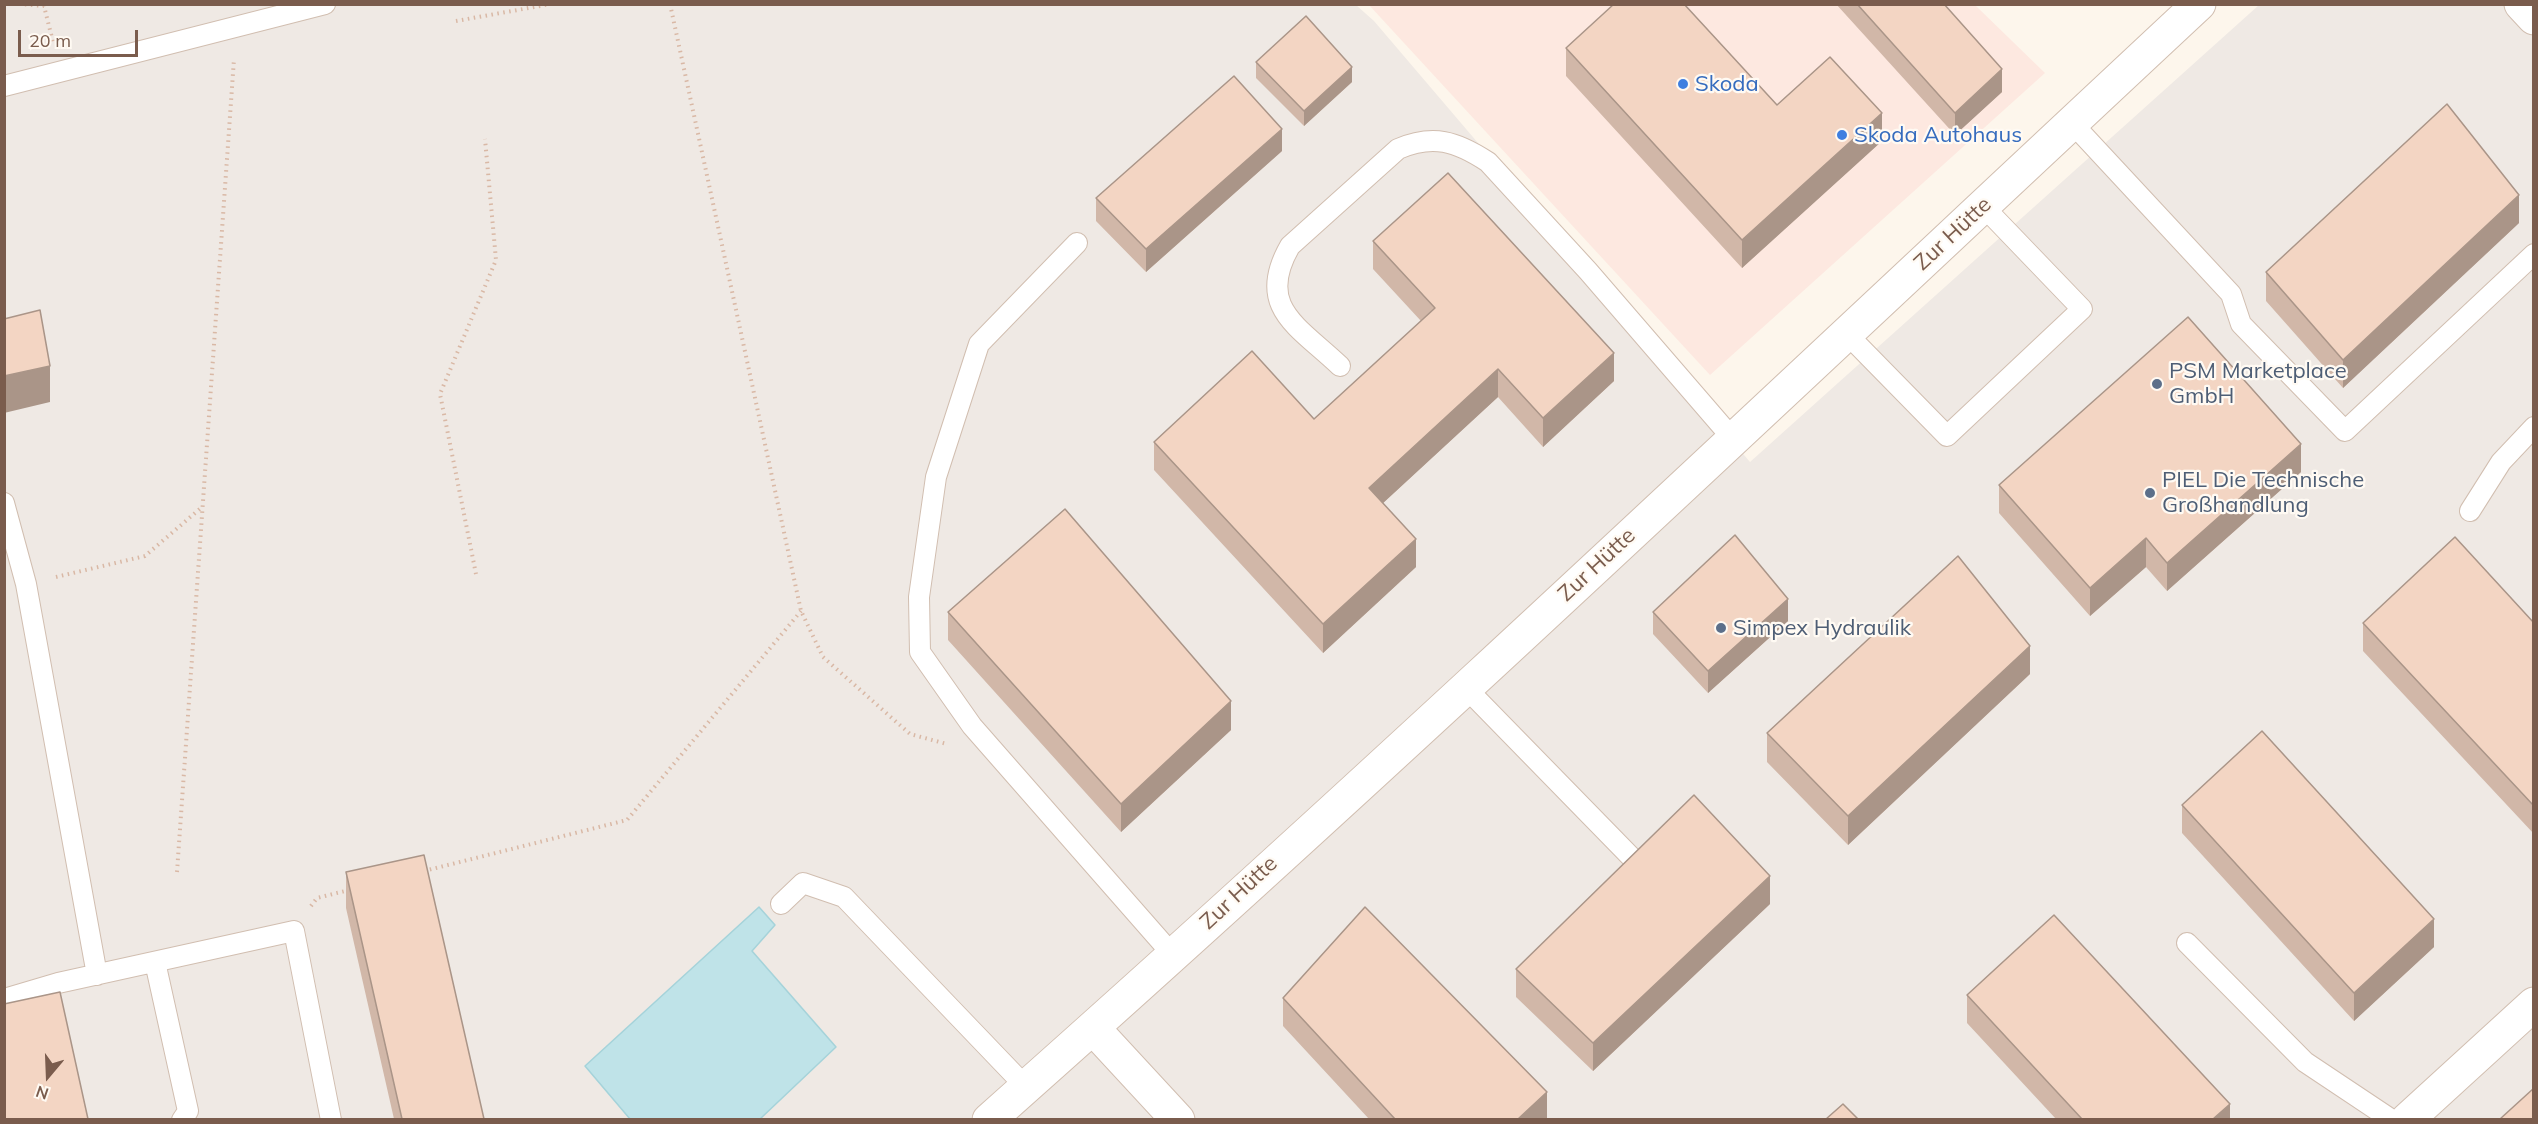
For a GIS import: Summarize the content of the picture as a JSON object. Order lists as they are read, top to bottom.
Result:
{
  "streets": {
    "street": ["Zur Hütte"]
  },
  "places": [
    "Skoda",
    "Skoda Autohaus",
    "PSM Marketplace GmbH",
    "PIEL Die Technische Großhandlung",
    "Simpex Hydraulik"
  ],
  "scale_bar": "20 m",
  "north": "bottom"
}
